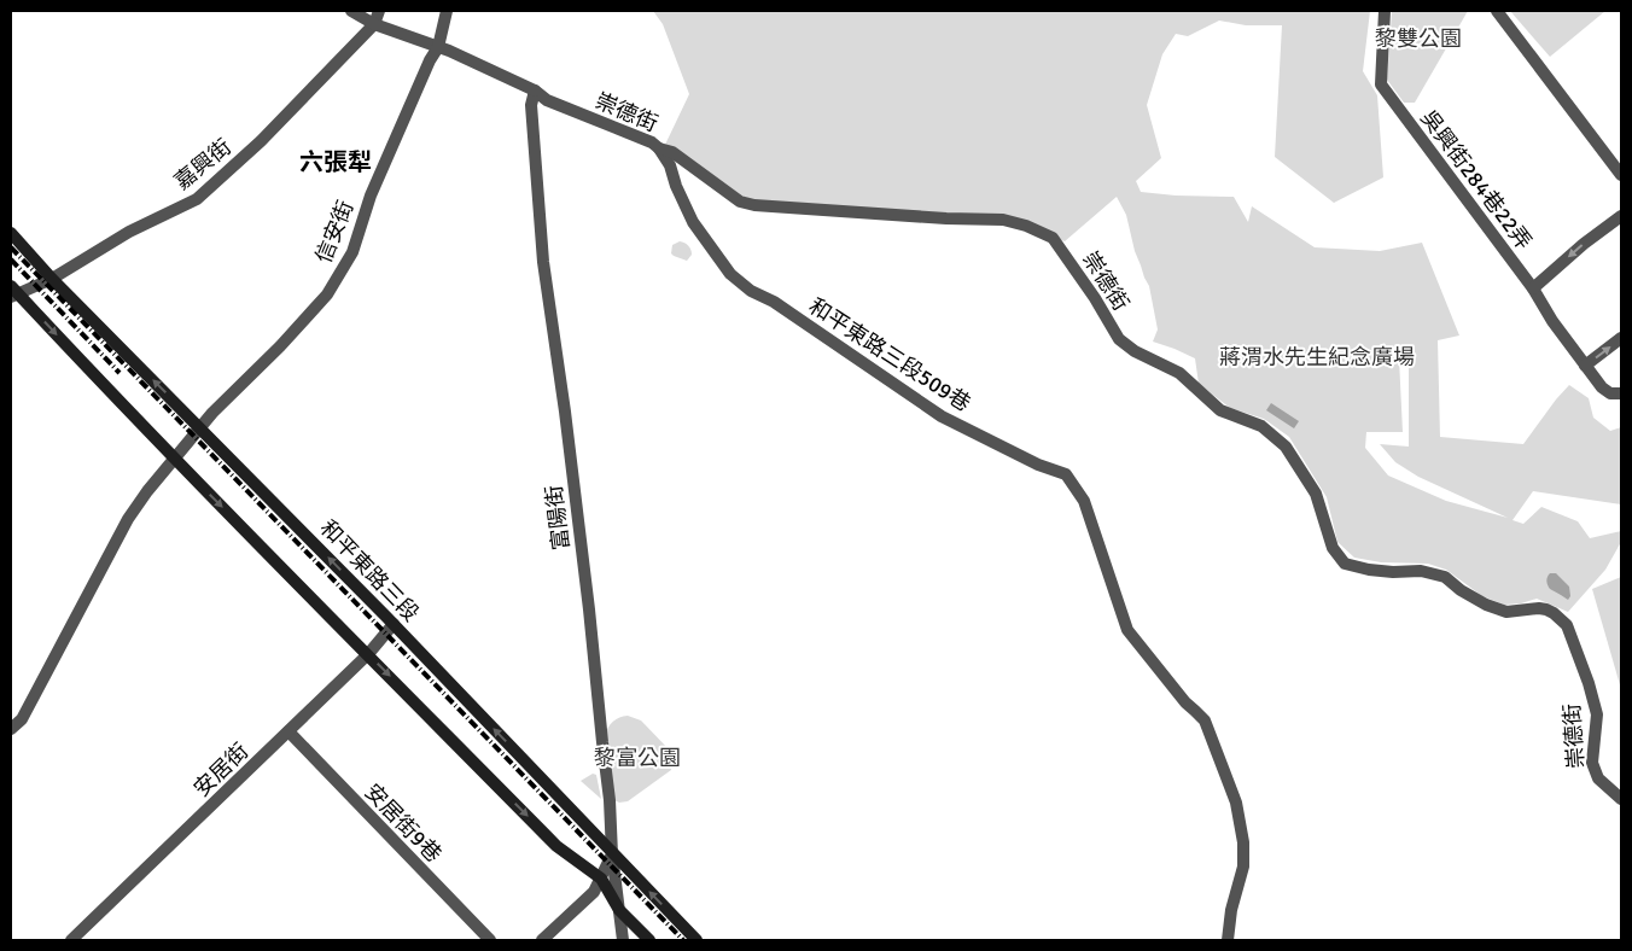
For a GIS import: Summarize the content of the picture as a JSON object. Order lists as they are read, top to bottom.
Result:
{
  "streets": {
    "main road": ["和平東路三段"],
    "street": [
      "崇德街",
      "嘉興街",
      "吳興街284巷22弄",
      "信安街",
      "和平東路三段509巷",
      "富陽街",
      "安居街",
      "安居街9巷"
    ]
  },
  "crossings": [
    ["崇德街", "嘉興街"],
    ["崇德街", "信安街"],
    ["崇德街", "和平東路三段509巷"],
    ["崇德街", "富陽街"],
    ["嘉興街", "和平東路三段"],
    ["信安街", "和平東路三段"],
    ["富陽街", "和平東路三段"],
    ["和平東路三段", "安居街"],
    ["安居街", "安居街9巷"]
  ],
  "districts": ["六張犁"],
  "parks": ["黎雙公園", "蔣渭水先生紀念廣場", "黎富公園"]
}
